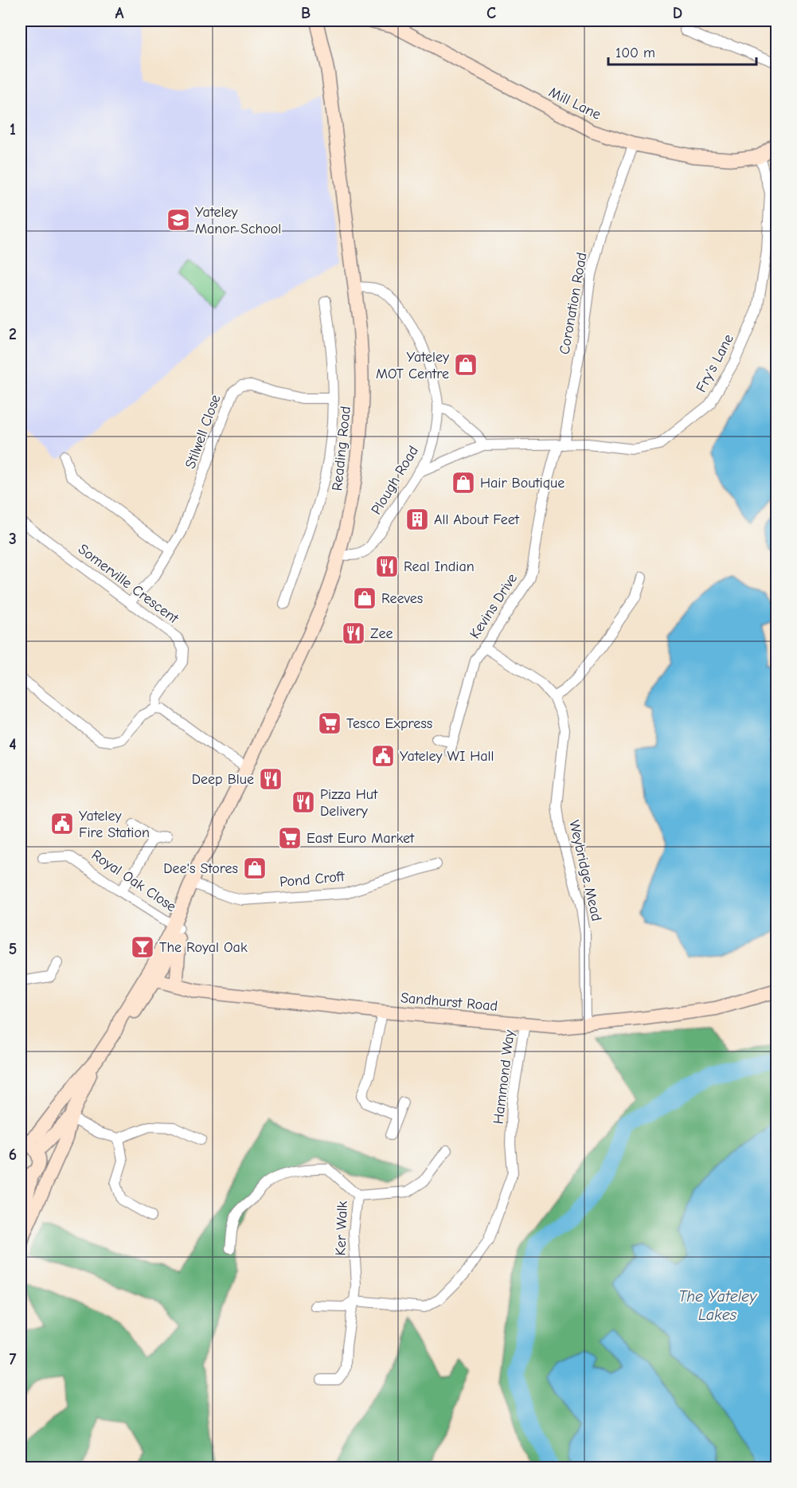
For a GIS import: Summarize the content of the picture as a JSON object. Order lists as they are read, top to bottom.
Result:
{
  "streets": {
    "main road": ["Mill Lane", "Reading Road", "Sandhurst Road"],
    "street": [
      "Coronation Road",
      "Fry's Lane",
      "Stilwell Close",
      "Plough Road",
      "Somerville Crescent",
      "Kevins Drive",
      "Weybridge Mead",
      "Pond Croft",
      "Royal Oak Close",
      "Hammond Way",
      "Ker Walk"
    ]
  },
  "crossings": [
    ["Mill Lane", "Coronation Road"],
    ["Mill Lane", "Fry's Lane"],
    ["Coronation Road", "Fry's Lane"],
    ["Coronation Road", "Kevins Drive"],
    ["Fry's Lane", "Plough Road"],
    ["Fry's Lane", "Kevins Drive"],
    ["Stilwell Close", "Somerville Crescent"],
    ["Reading Road", "Plough Road"],
    ["Reading Road", "Pond Croft"],
    ["Reading Road", "Royal Oak Close"],
    ["Reading Road", "Sandhurst Road"],
    ["Kevins Drive", "Weybridge Mead"],
    ["Weybridge Mead", "Sandhurst Road"],
    ["Sandhurst Road", "Hammond Way"],
    ["Hammond Way", "Ker Walk"]
  ],
  "water": ["The Yateley Lakes"],
  "places": {
    "school or university": ["Yateley Manor School"],
    "shop": [
      "Yateley MOT Centre",
      "Hair Boutique",
      "Reeves",
      "Dee's Stores"
    ],
    "building": ["All About Feet"],
    "restaurant": [
      "Real Indian",
      "Zee",
      "Deep Blue",
      "Pizza Hut Delivery"
    ],
    "supermarket": ["Tesco Express", "East Euro Market"],
    "public building": ["Yateley WI Hall", "Yateley Fire Station"],
    "bar": ["The Royal Oak"]
  },
  "scale_bar": "100 m",
  "grid": {
    "columns": [
      "A",
      "B",
      "C",
      "D"
    ],
    "rows": [
      "1",
      "2",
      "3",
      "4",
      "5",
      "6",
      "7"
    ]
  }
}
